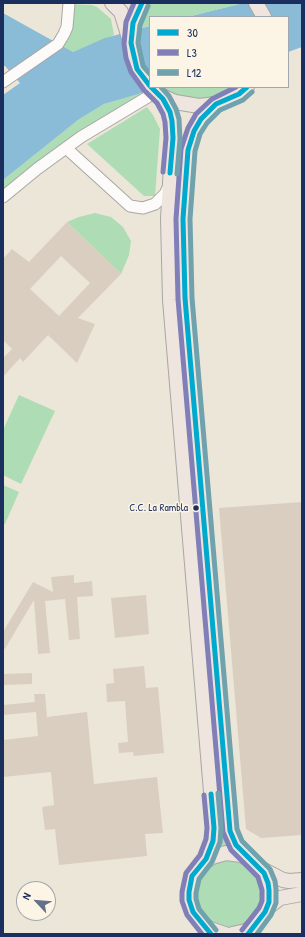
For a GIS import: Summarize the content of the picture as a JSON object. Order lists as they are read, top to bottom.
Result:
{
  "places": ["C.C. La Rambla"],
  "lines": ["transit line 30", "transit line L3", "transit line L12"],
  "legend": ["30", "L3", "L12"],
  "north": "top left"
}
